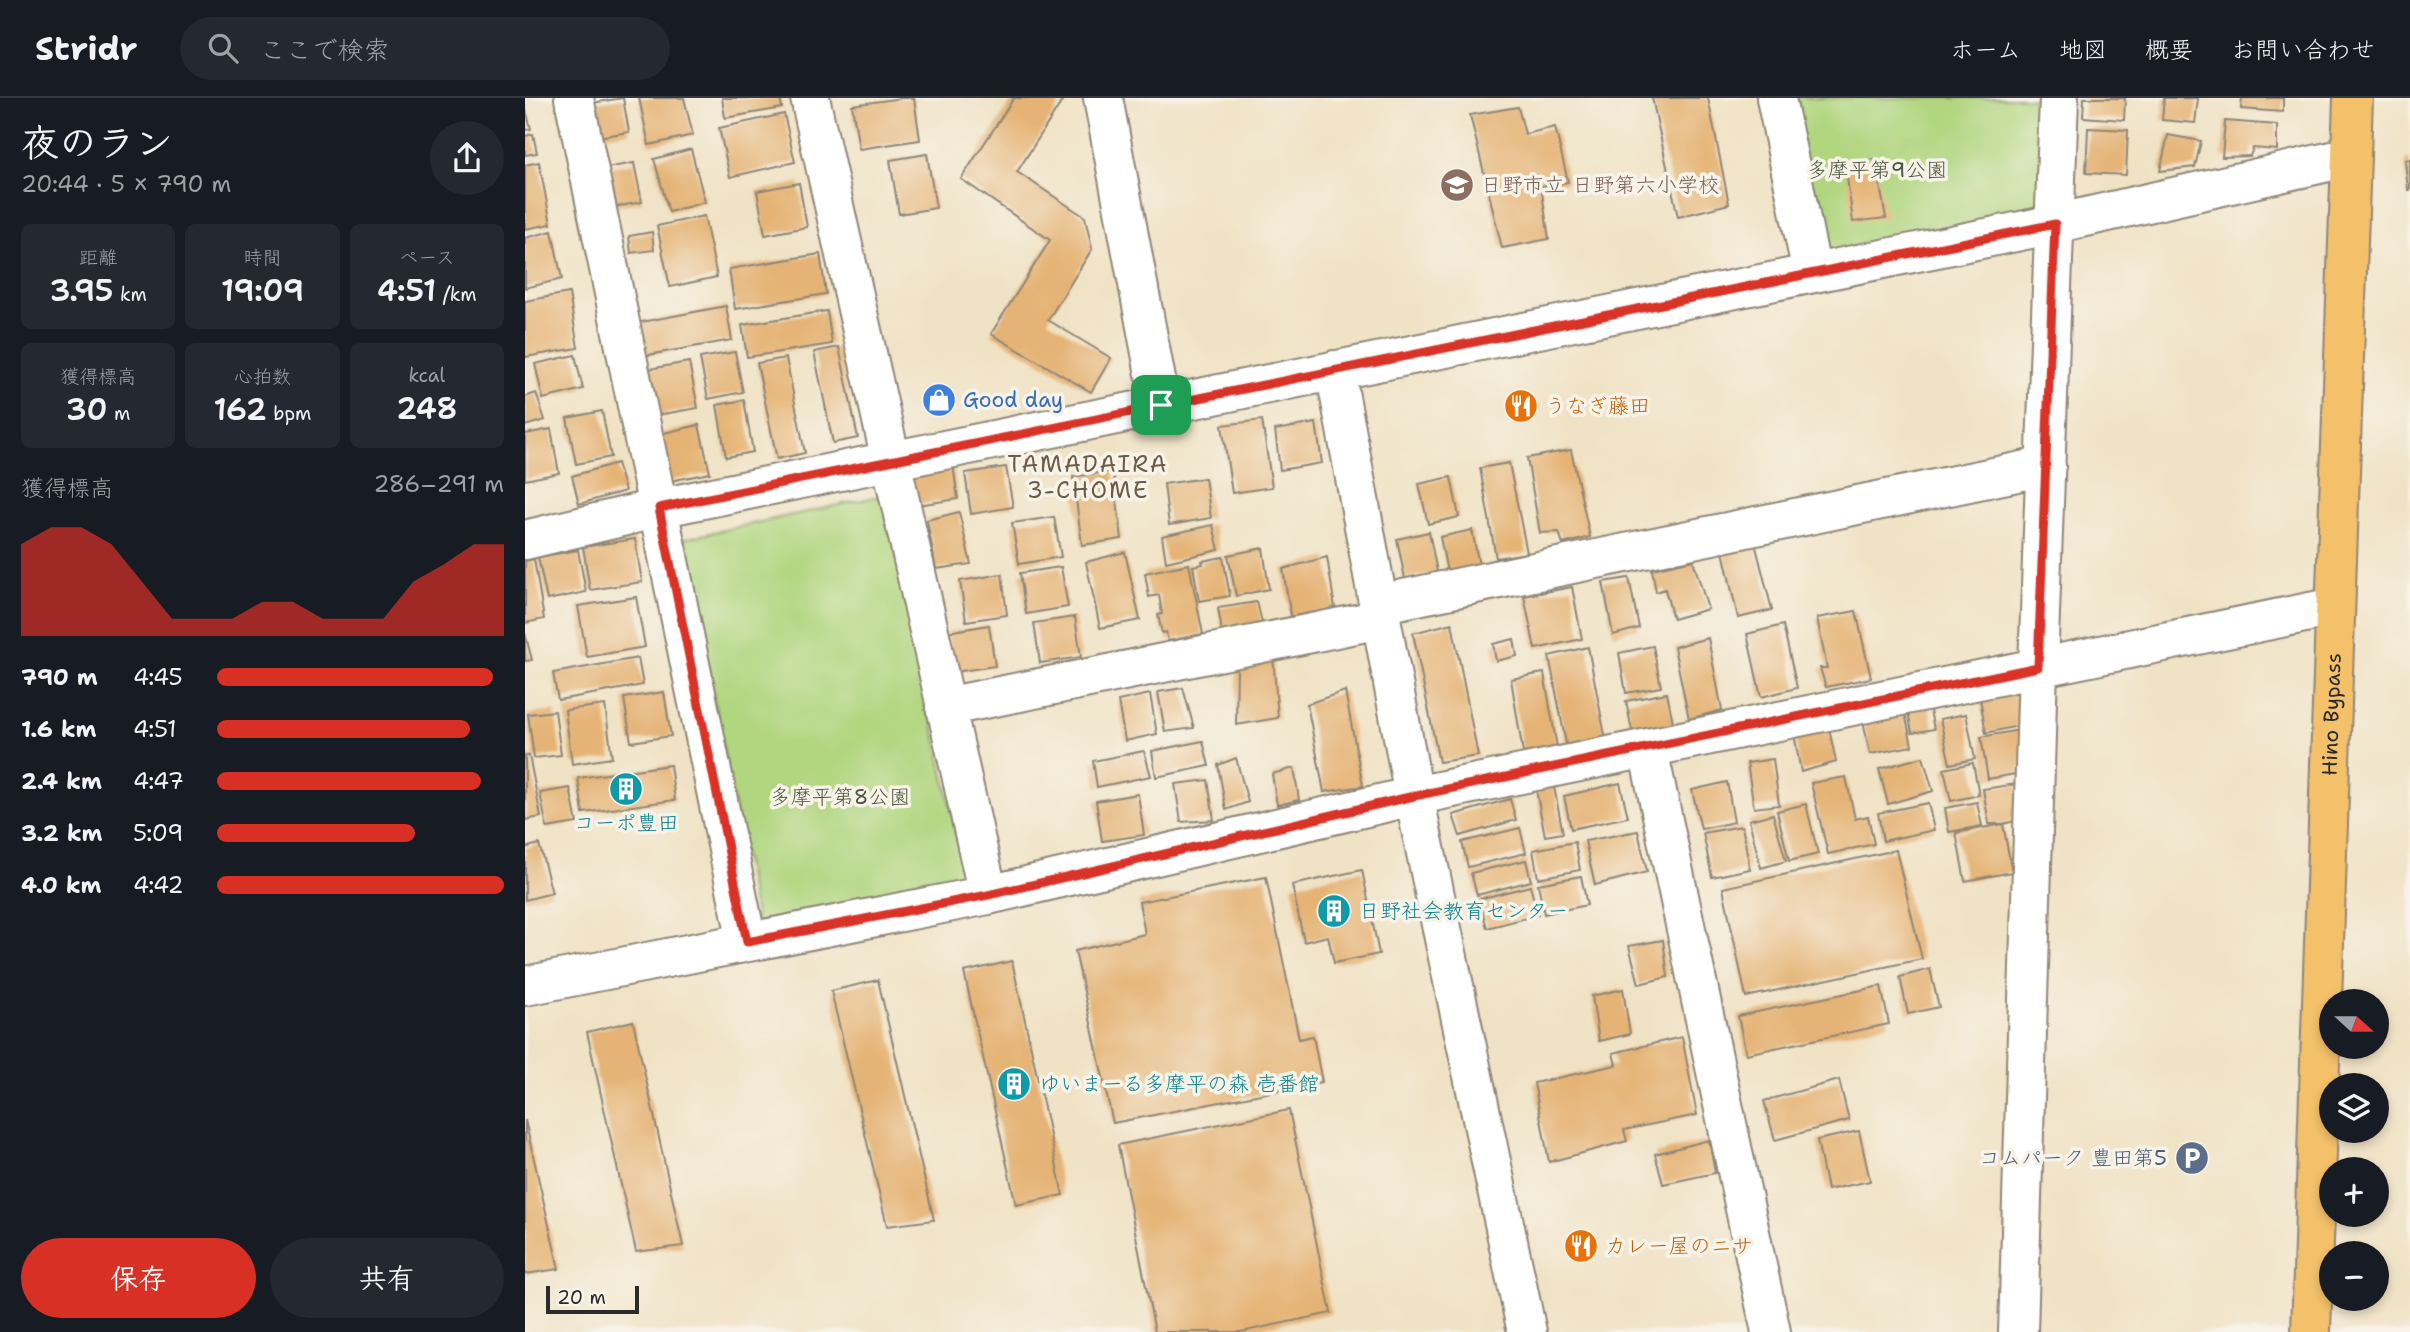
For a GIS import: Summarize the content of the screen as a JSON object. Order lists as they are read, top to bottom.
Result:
{
  "streets": {
    "highway": ["Hino Bypass"]
  },
  "districts": ["TAMADAIRA 3-CHOME"],
  "parks": ["多摩平第9公園", "多摩平第8公園"],
  "places": {
    "school or university": ["日野市立 日野第六小学校"],
    "shop": ["Good day"],
    "restaurant": ["うなぎ藤田", "カレー屋のニサ"],
    "building": ["コーポ豊田", "日野社会教育センター", "ゆいまーる多摩平の森 壱番館"],
    "parking": ["コムパーク 豊田第5"]
  },
  "scale_bar": "20 m",
  "north": "right",
  "page": {
    "header": "Stridr",
    "search": "ここで検索",
    "nav": [
      "ホーム",
      "地図",
      "概要",
      "お問い合わせ"
    ],
    "heading": ["夜のラン", "20:44 · 5 × 790 m"],
    "stats": [
      ["距離", "3.95 km"],
      ["時間", "19:09"],
      ["ペース", "4:51 /km"],
      ["獲得標高", "30 m"],
      ["心拍数", "162 bpm"],
      ["kcal", "248"]
    ],
    "chart": ["獲得標高", "286–291 m"],
    "list": [
      {
        "name": "790 m",
        "note": "4:45"
      },
      {
        "name": "1.6 km",
        "note": "4:51"
      },
      {
        "name": "2.4 km",
        "note": "4:47"
      },
      {
        "name": "3.2 km",
        "note": "5:09"
      },
      {
        "name": "4.0 km",
        "note": "4:42"
      }
    ],
    "map_buttons": ["+", "−"],
    "buttons": ["保存", "共有"],
    "scale": "20 m"
  }
}
